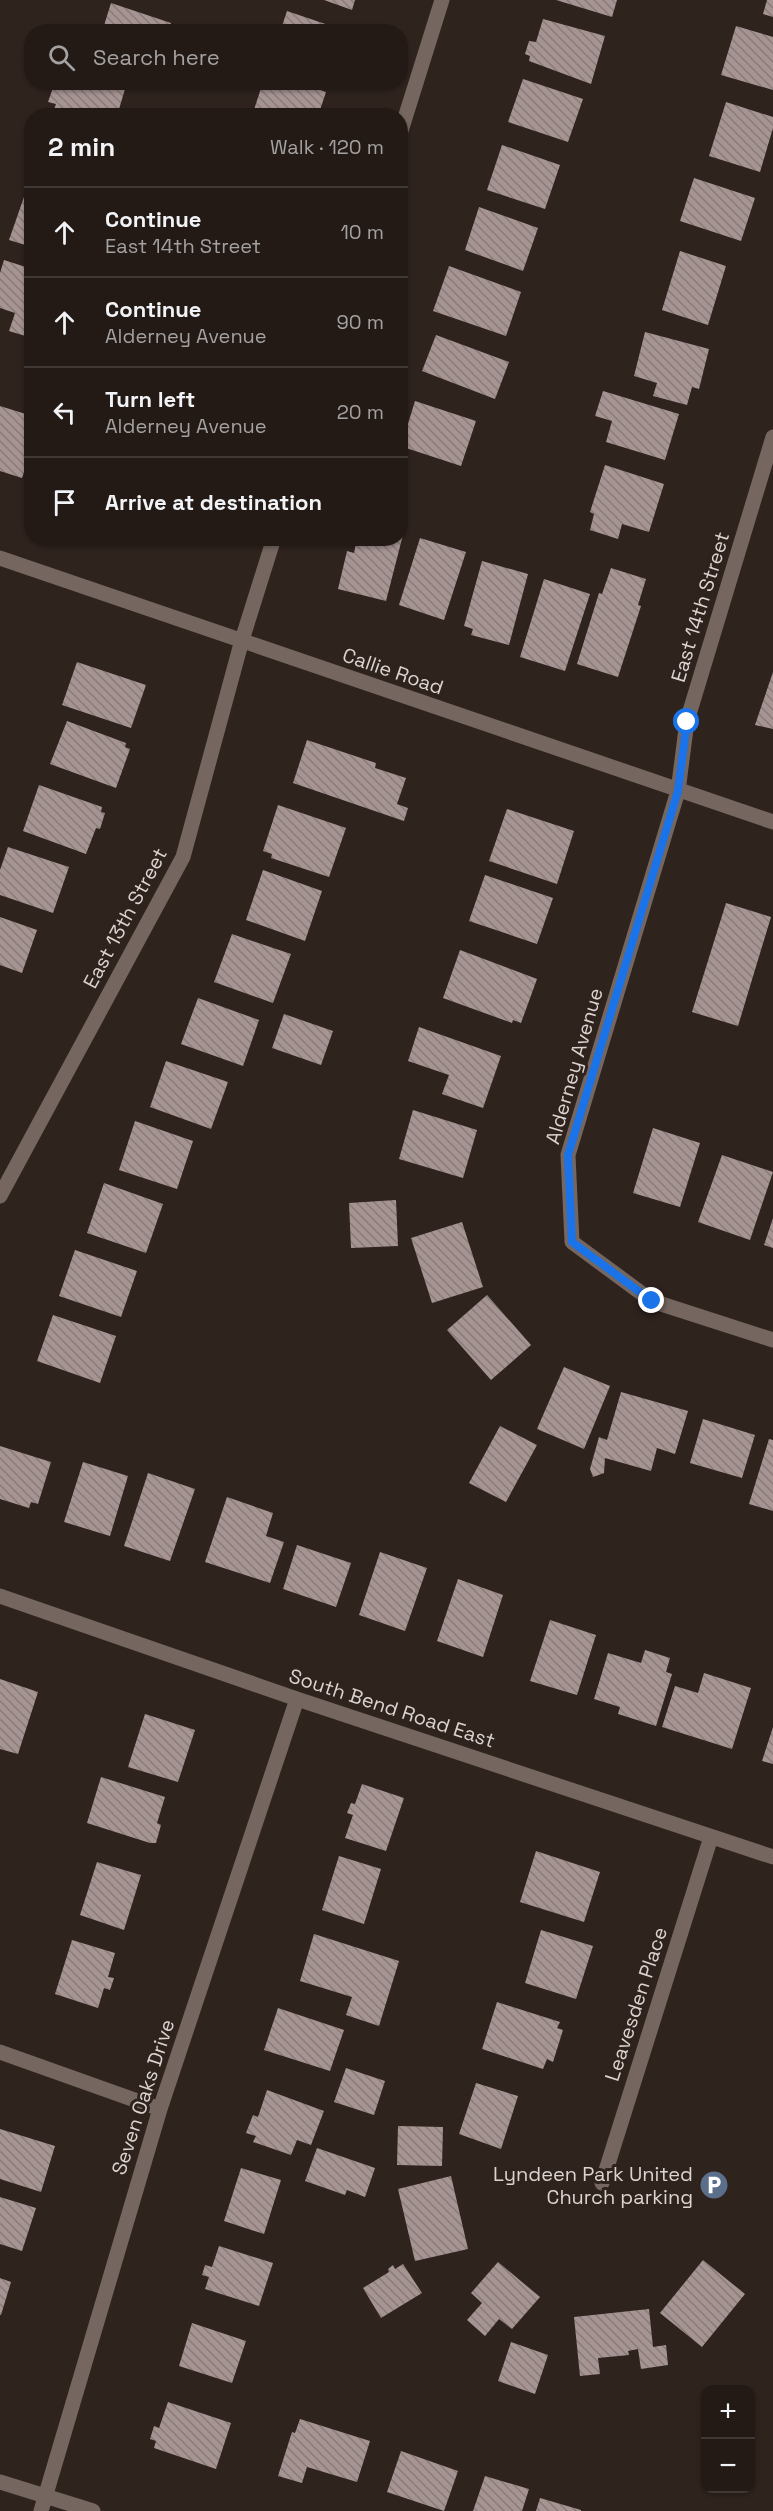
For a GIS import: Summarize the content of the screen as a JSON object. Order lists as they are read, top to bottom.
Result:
{
  "streets": {
    "street": [
      "East 14th Street",
      "Callie Road",
      "East 13th Street",
      "Alderney Avenue",
      "South Bend Road East",
      "Leavesden Place",
      "Seven Oaks Drive"
    ]
  },
  "crossings": [
    ["East 14th Street", "Callie Road"],
    ["East 14th Street", "Alderney Avenue"],
    ["Callie Road", "East 13th Street"],
    ["Callie Road", "Alderney Avenue"],
    ["South Bend Road East", "Leavesden Place"],
    ["South Bend Road East", "Seven Oaks Drive"]
  ],
  "places": {
    "parking": ["Lyndeen Park United Church parking"]
  },
  "page": {
    "search": "Search here",
    "heading": ["2 min", "Walk · 120 m"],
    "list": [
      ["Continue", "East 14th Street", "10 m"],
      ["Continue", "Alderney Avenue", "90 m"],
      ["Turn left", "Alderney Avenue", "20 m"],
      "Arrive at destination"
    ],
    "map_buttons": ["+", "−"]
  }
}
